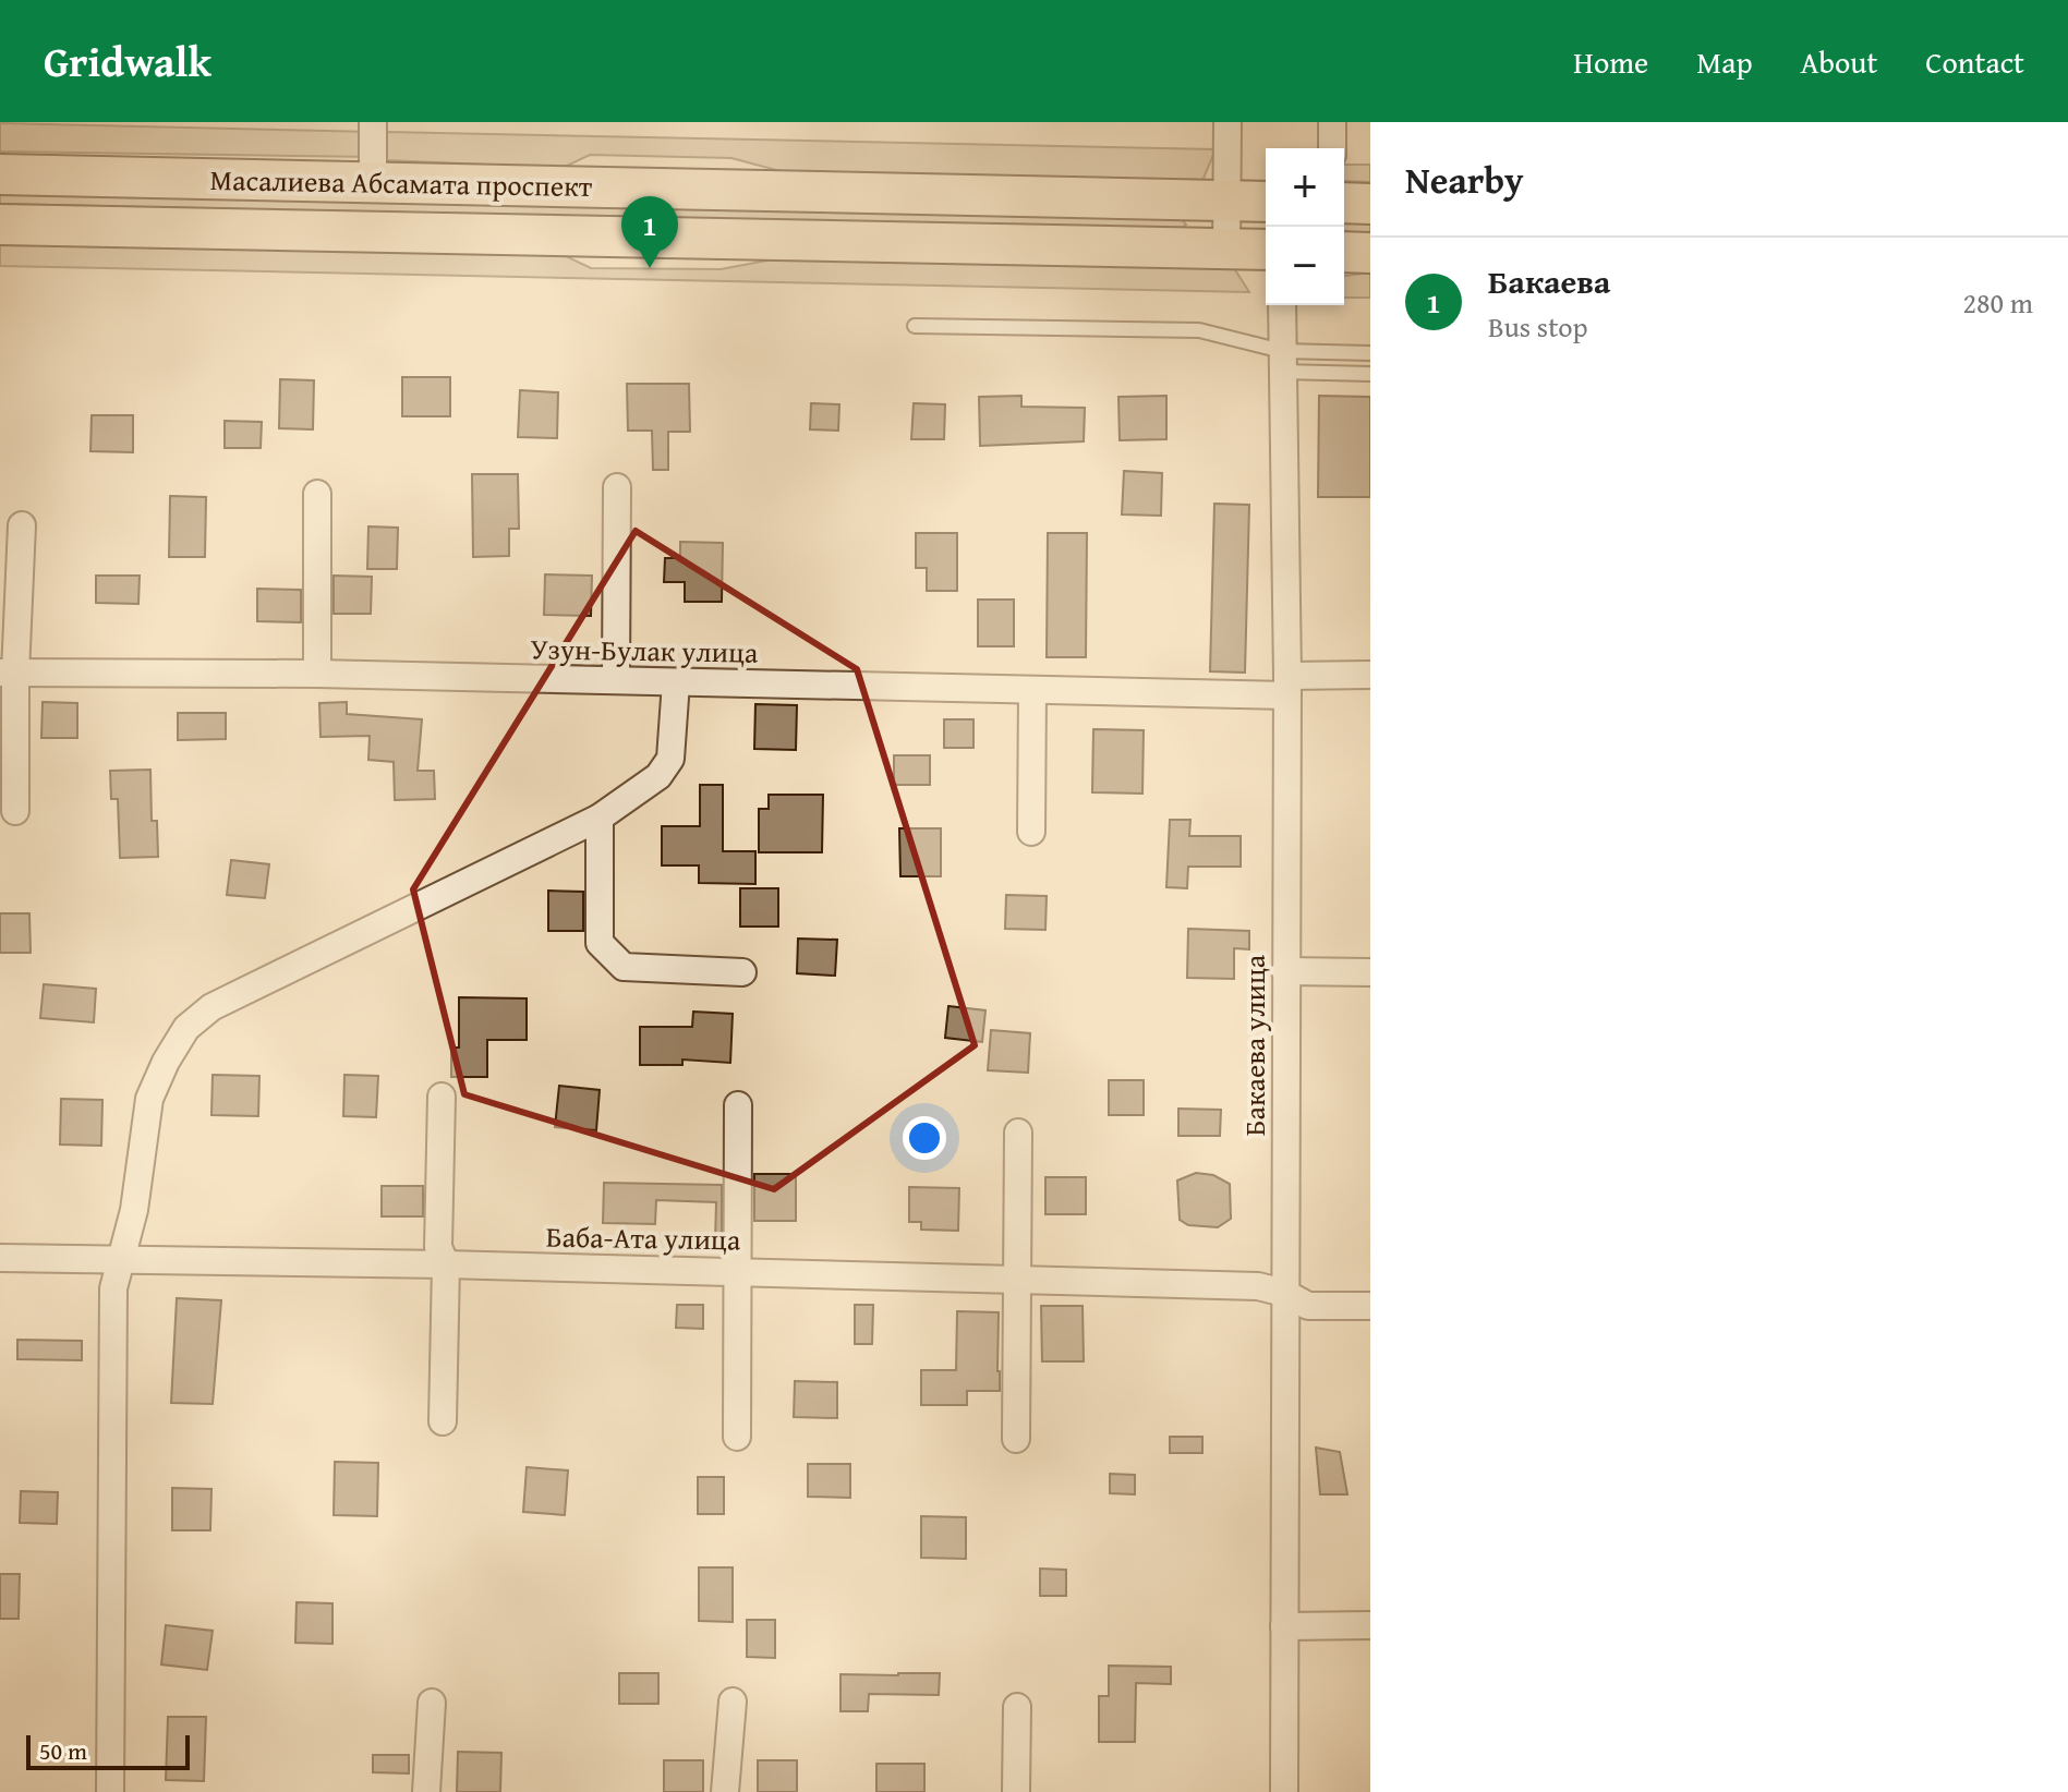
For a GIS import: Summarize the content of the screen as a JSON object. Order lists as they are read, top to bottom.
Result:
{
  "streets": {
    "main road": ["Масалиева Абсамата проспект"],
    "street": ["Узун-Булак улица", "Бакаева улица", "Баба-Ата улица"]
  },
  "crossings": [
    ["Узун-Булак улица", "Бакаева улица"],
    ["Бакаева улица", "Баба-Ата улица"]
  ],
  "scale_bar": "50 m",
  "page": {
    "header": "Gridwalk",
    "nav": [
      "Home",
      "Map",
      "About",
      "Contact"
    ],
    "heading": "Nearby",
    "map_buttons": ["+", "−"],
    "pins": "1",
    "list": [
      {
        "mark": "1",
        "name": "Бакаева",
        "note": "Bus stop",
        "value": "280 m"
      }
    ],
    "scale": "50 m"
  }
}
